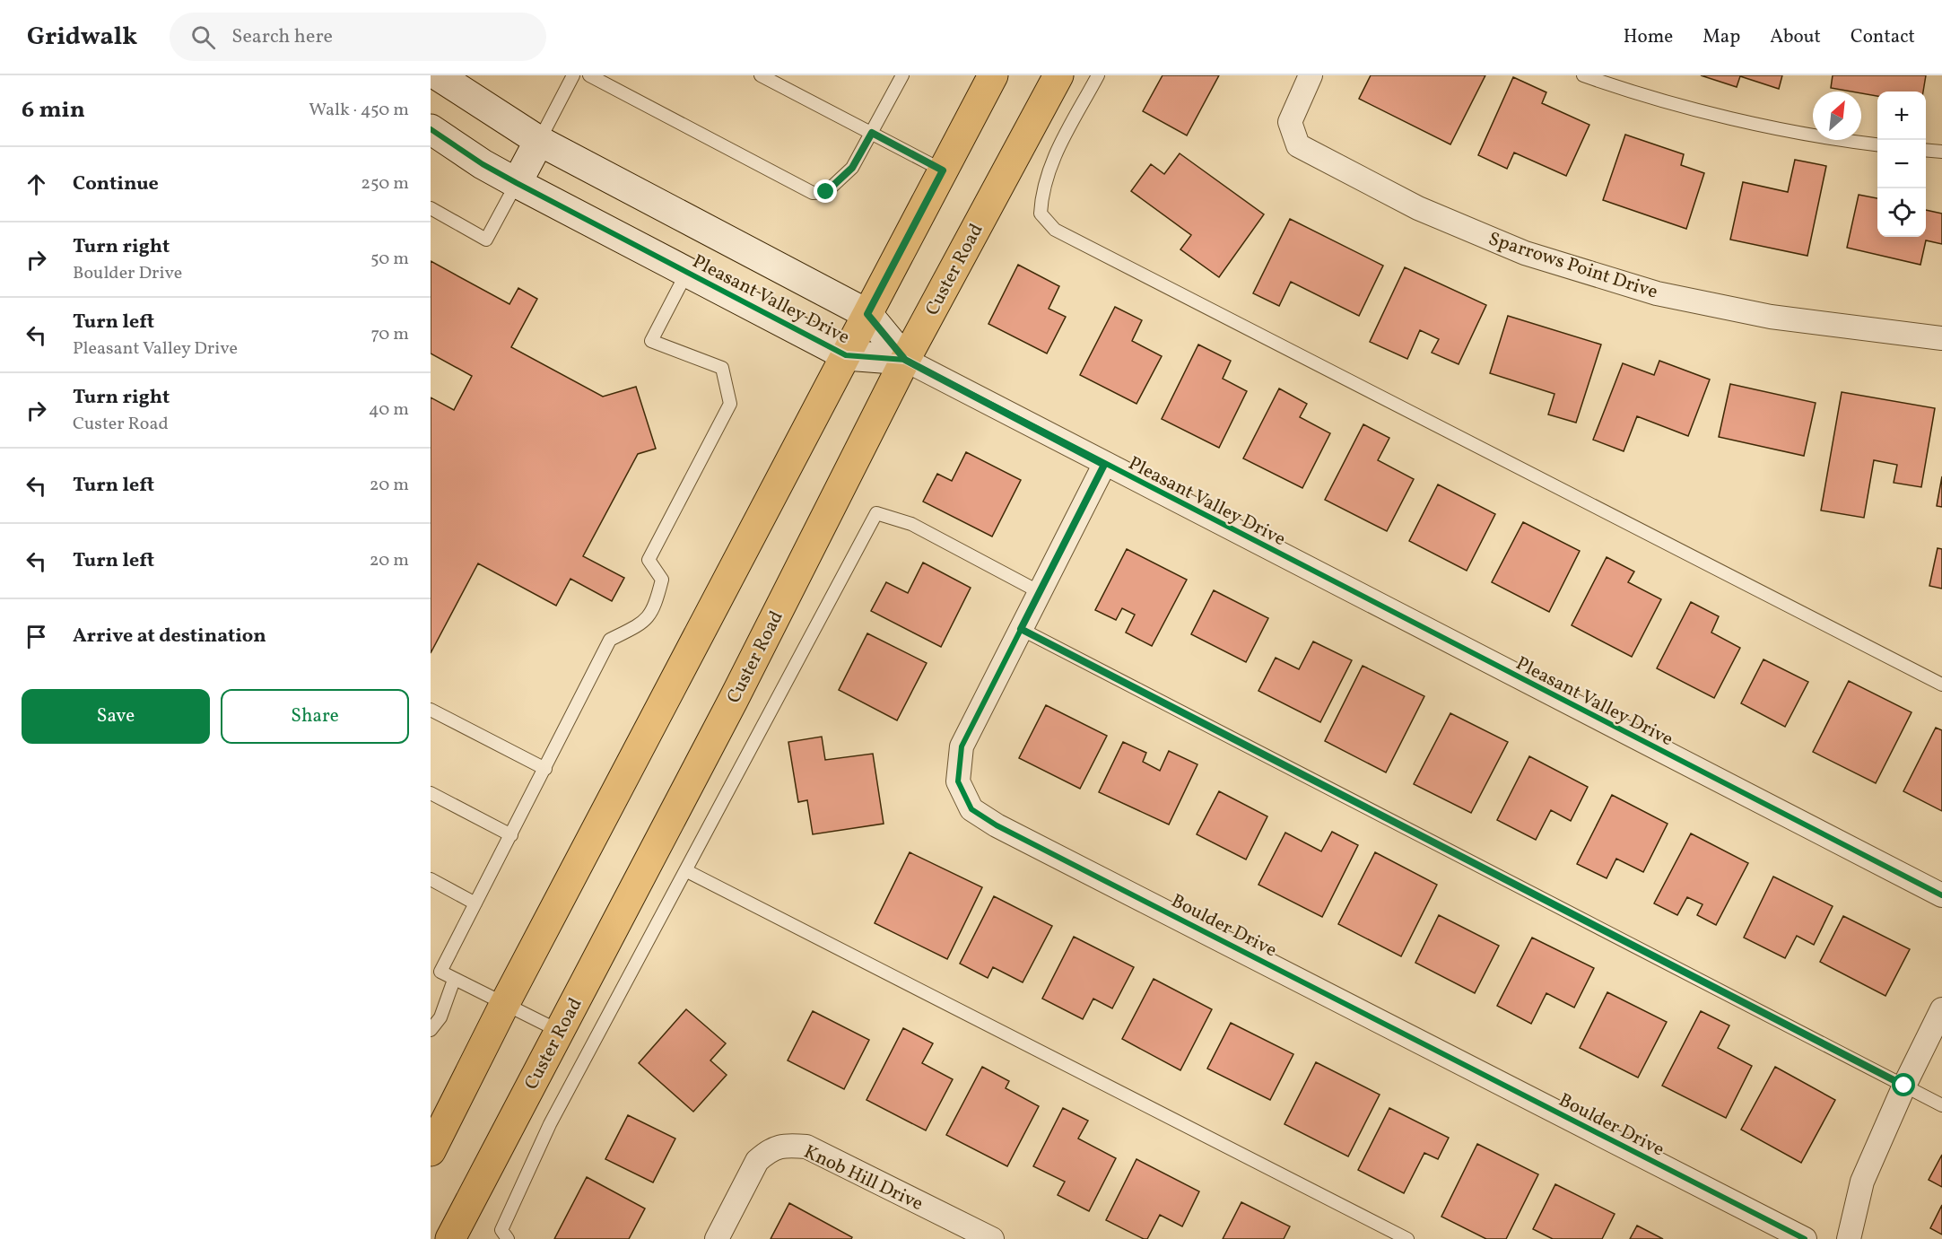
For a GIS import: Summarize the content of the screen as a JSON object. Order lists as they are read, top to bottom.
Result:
{
  "streets": {
    "main road": ["Custer Road"],
    "street": [
      "Sparrows Point Drive",
      "Pleasant Valley Drive",
      "Boulder Drive",
      "Knob Hill Drive"
    ]
  },
  "crossings": [
    ["Custer Road", "Pleasant Valley Drive"],
    ["Pleasant Valley Drive", "Boulder Drive"]
  ],
  "north": "top right",
  "page": {
    "header": "Gridwalk",
    "search": "Search here",
    "nav": [
      "Home",
      "Map",
      "About",
      "Contact"
    ],
    "heading": ["6 min", "Walk · 450 m"],
    "map_buttons": ["+", "−"],
    "list": [
      ["Continue", "250 m"],
      ["Turn right", "Boulder Drive", "50 m"],
      ["Turn left", "Pleasant Valley Drive", "70 m"],
      ["Turn right", "Custer Road", "40 m"],
      ["Turn left", "20 m"],
      ["Turn left", "20 m"],
      "Arrive at destination"
    ],
    "buttons": ["Save", "Share"]
  }
}
